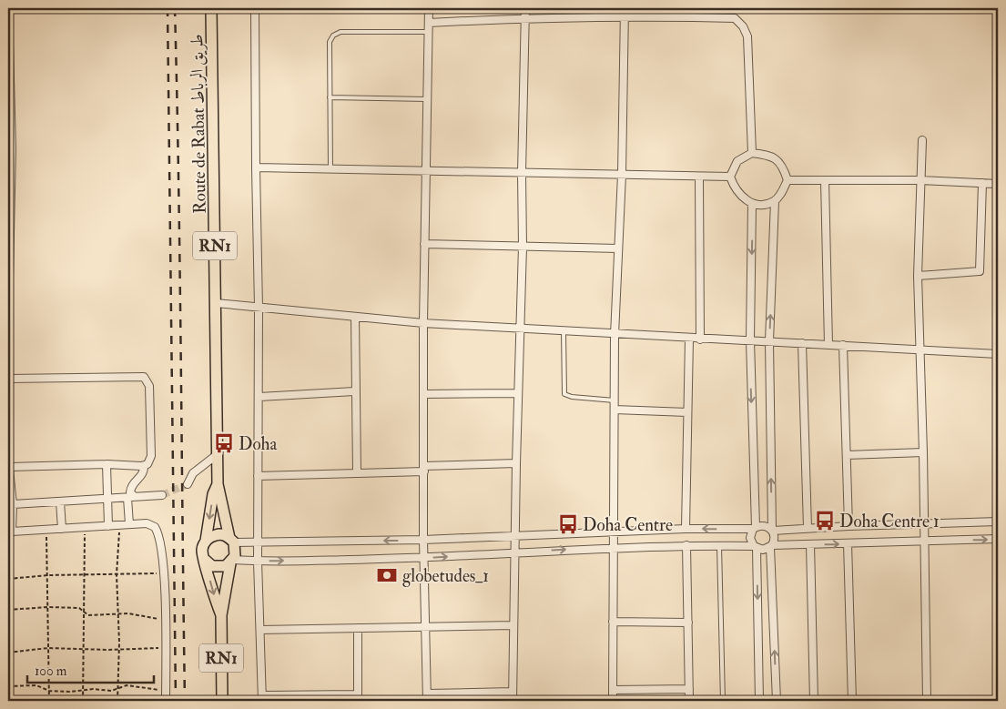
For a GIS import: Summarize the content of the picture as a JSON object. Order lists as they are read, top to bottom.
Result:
{
  "streets": {
    "main road": ["Route de Rabat طريق الرباط", "RN1"]
  },
  "crossings": [
    ["Route de Rabat طريق الرباط", "RN1"]
  ],
  "places": {
    "bus stop": ["Doha", "Doha Centre 1", "Doha Centre"],
    "bank": ["globetudes_1"]
  },
  "scale_bar": "100 m"
}
